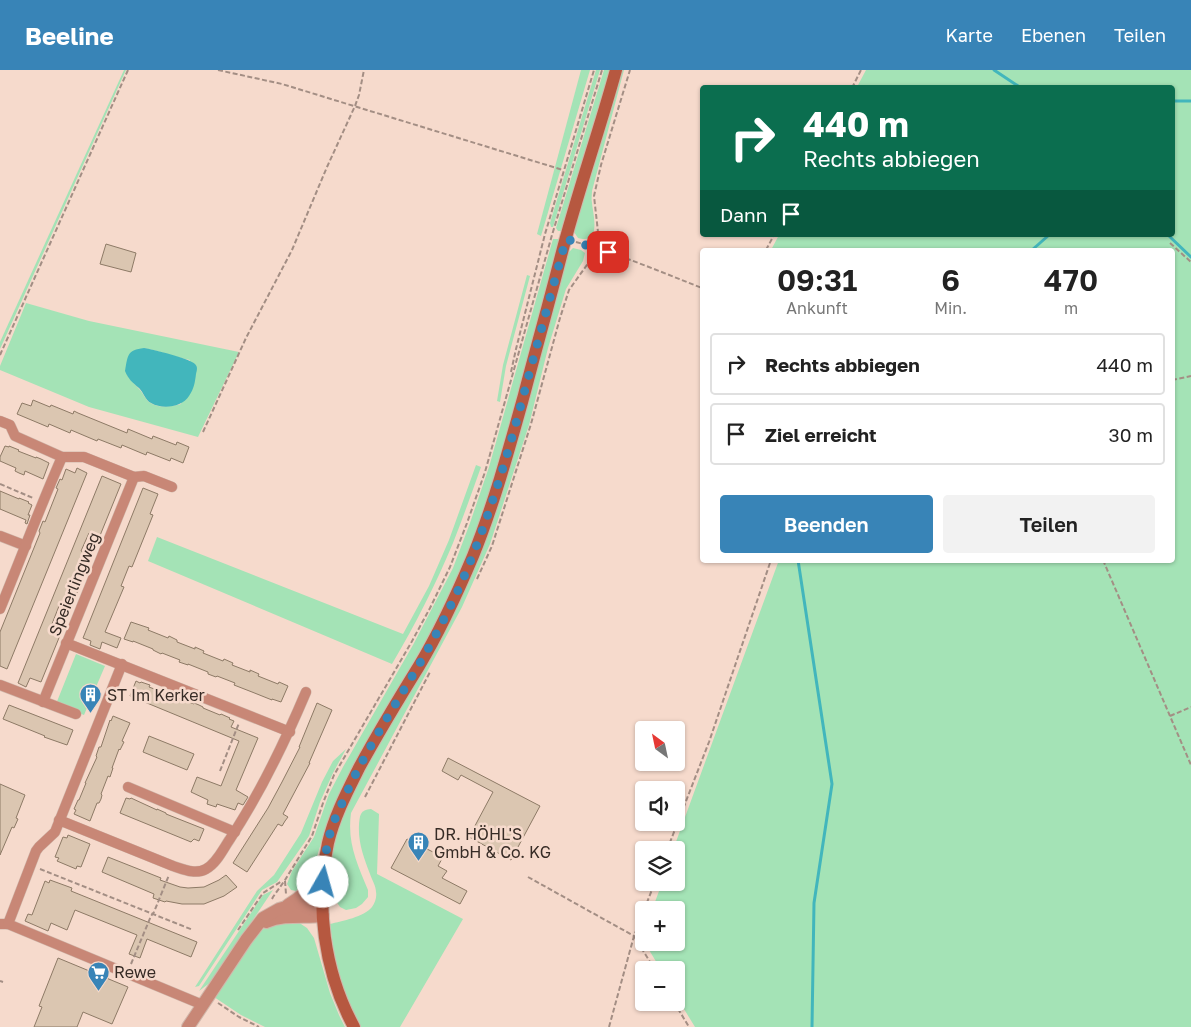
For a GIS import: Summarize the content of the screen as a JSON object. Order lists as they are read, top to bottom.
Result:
{
  "streets": {
    "street": ["Speierlingweg"]
  },
  "places": {
    "building": ["ST Im Kerker", "DR. HÖHL'S GmbH & Co. KG"],
    "supermarket": ["Rewe"]
  },
  "north": "top left",
  "page": {
    "header": "Beeline",
    "nav": ["Karte", "Ebenen", "Teilen"],
    "turn": ["440 m", "Rechts abbiegen"],
    "then": "Dann",
    "eta": [
      "09:31",
      "Ankunft",
      "6",
      "Min.",
      "470",
      "m"
    ],
    "list": [
      {
        "name": "Rechts abbiegen",
        "value": "440 m"
      },
      {
        "name": "Ziel erreicht",
        "value": "30 m"
      }
    ],
    "buttons": ["Beenden", "Teilen"],
    "map_buttons": ["+", "−"]
  }
}
